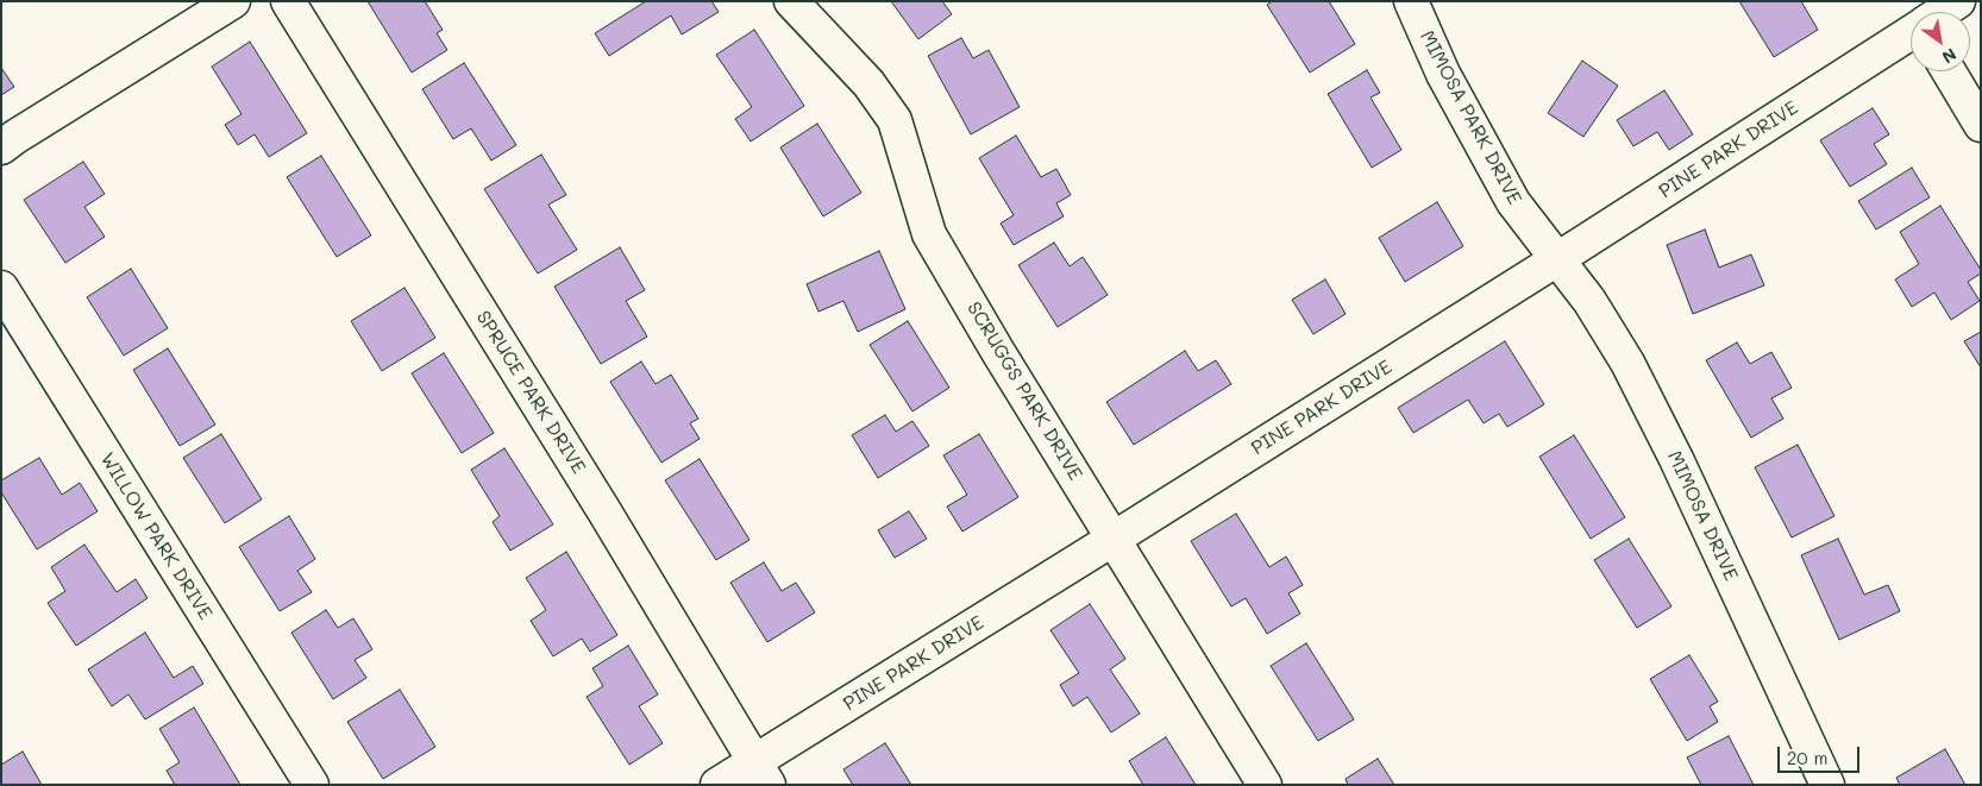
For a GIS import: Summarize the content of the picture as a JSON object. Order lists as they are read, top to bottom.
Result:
{
  "streets": {
    "street": [
      "MIMOSA PARK DRIVE",
      "PINE PARK DRIVE",
      "SCRUGGS PARK DRIVE",
      "SPRUCE PARK DRIVE",
      "MIMOSA DRIVE",
      "WILLOW PARK DRIVE"
    ]
  },
  "crossings": [
    ["MIMOSA PARK DRIVE", "PINE PARK DRIVE"],
    ["MIMOSA PARK DRIVE", "MIMOSA DRIVE"],
    ["PINE PARK DRIVE", "SCRUGGS PARK DRIVE"],
    ["PINE PARK DRIVE", "SPRUCE PARK DRIVE"],
    ["PINE PARK DRIVE", "MIMOSA DRIVE"]
  ],
  "scale_bar": "20 m",
  "north": "bottom right"
}
